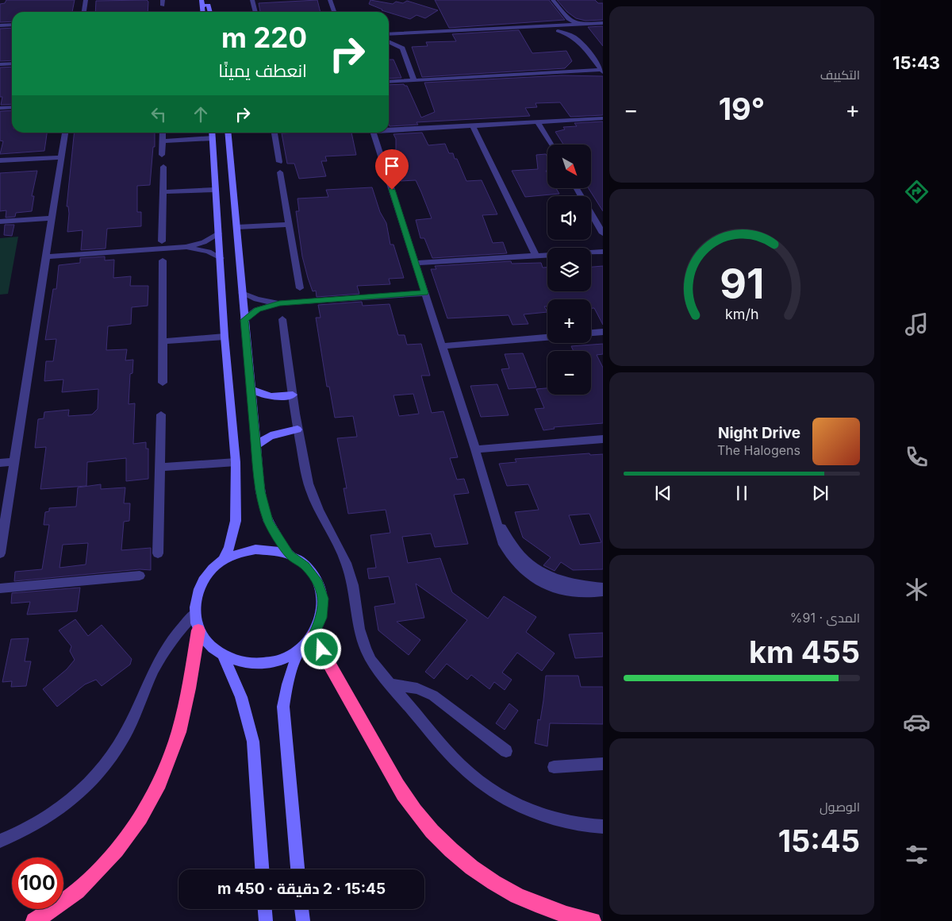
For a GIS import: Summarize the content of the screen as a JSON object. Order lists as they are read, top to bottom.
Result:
{
  "north": "bottom right",
  "page": {
    "tabs": "15:43",
    "tile": [
      "التكييف",
      ["المدى · 91%", "455 km"],
      ["الوصول", "15:45"]
    ],
    "turn": ["220 m", "انعطف يمينًا"],
    "heat": ["−", "19°", "+"],
    "map_buttons": ["+", "−"],
    "song": ["Night Drive", "The Halogens"],
    "limit": "100",
    "trip": "15:45 · 2 دقيقة · 450 m",
    "gauge": ["91", "km/h"]
  }
}
